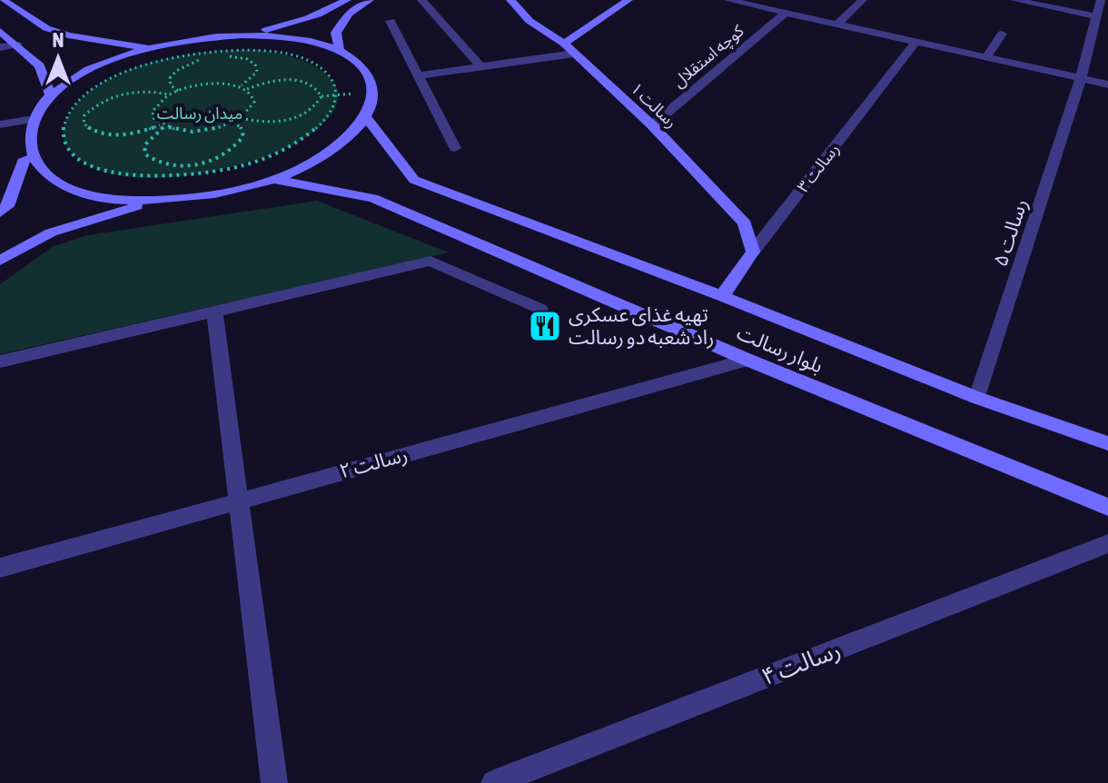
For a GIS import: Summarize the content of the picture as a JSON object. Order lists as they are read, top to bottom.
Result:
{
  "streets": {
    "main road": ["رسالت ۱", "رسالت ۳", "بلوار رسالت"],
    "street": [
      "کوچه استقلال",
      "رسالت ۵",
      "رسالت ۲",
      "رسالت ۴"
    ]
  },
  "crossings": [
    ["کوچه استقلال", "رسالت ۱"],
    ["رسالت ۱", "رسالت ۳"],
    ["رسالت ۳", "بلوار رسالت"],
    ["رسالت ۵", "بلوار رسالت"],
    ["بلوار رسالت", "رسالت ۲"]
  ],
  "parks": ["میدان رسالت"],
  "places": {
    "restaurant": ["تهیه غذای عسکری راد شعبه دو رسالت"]
  },
  "north": "top"
}
